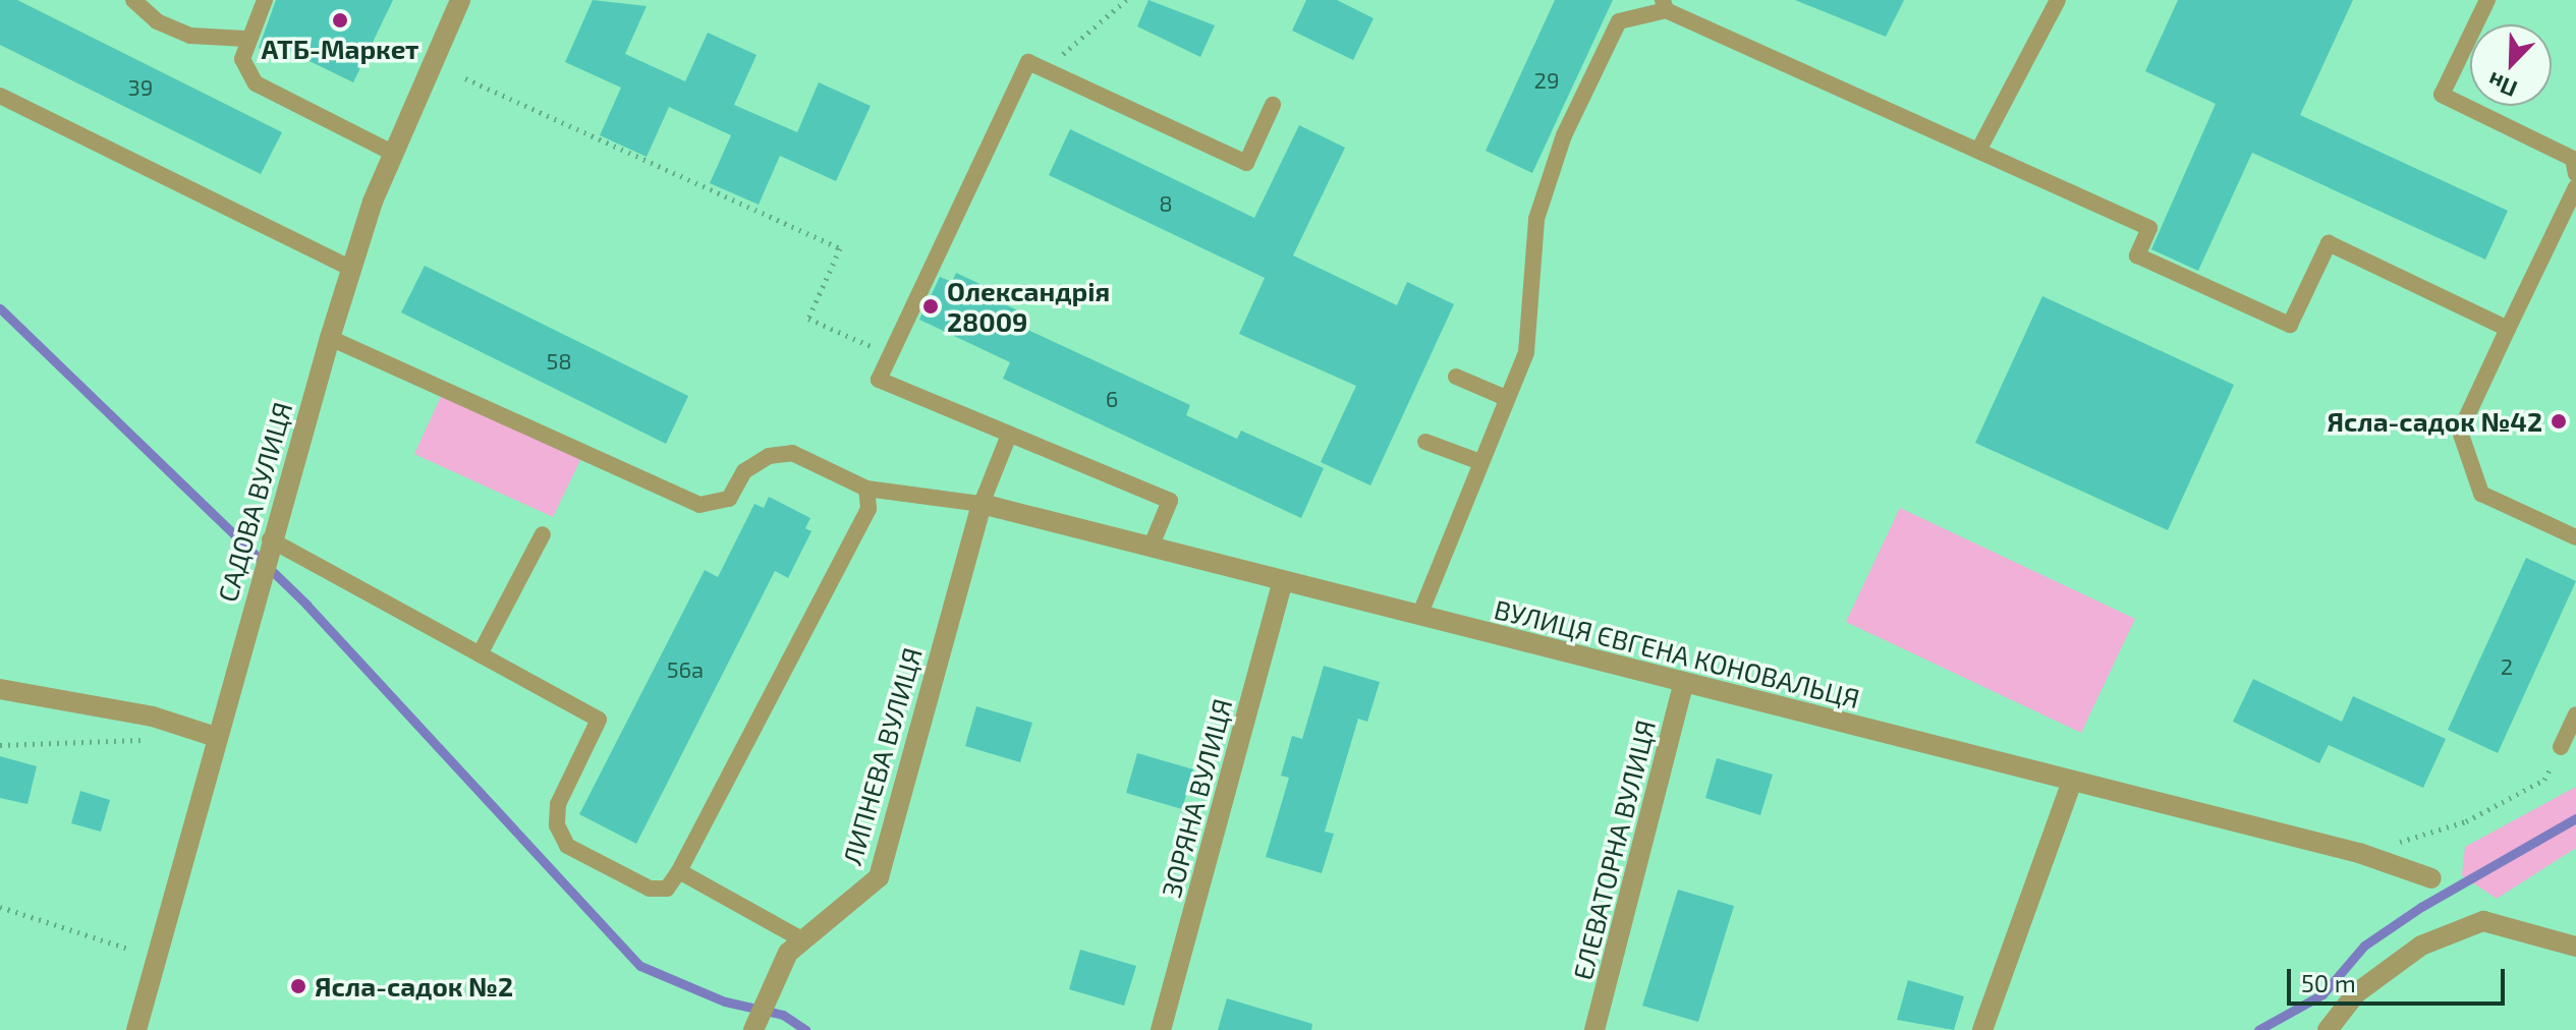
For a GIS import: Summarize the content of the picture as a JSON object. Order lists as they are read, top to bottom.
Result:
{
  "streets": {
    "street": [
      "САДОВА ВУЛИЦЯ",
      "ВУЛИЦЯ ЄВГЕНА КОНОВАЛЬЦЯ",
      "ЛИПНЕВА ВУЛИЦЯ",
      "ЗОРЯНА ВУЛИЦЯ",
      "ЕЛЕВАТОРНА ВУЛИЦЯ"
    ]
  },
  "crossings": [
    ["ВУЛИЦЯ ЄВГЕНА КОНОВАЛЬЦЯ", "ЛИПНЕВА ВУЛИЦЯ"],
    ["ВУЛИЦЯ ЄВГЕНА КОНОВАЛЬЦЯ", "ЗОРЯНА ВУЛИЦЯ"],
    ["ВУЛИЦЯ ЄВГЕНА КОНОВАЛЬЦЯ", "ЕЛЕВАТОРНА ВУЛИЦЯ"]
  ],
  "places": [
    "АТБ-Маркет",
    "Олександрія 28009",
    "Ясла-садок №42",
    "Ясла-садок №2"
  ],
  "house_numbers": [
    "29",
    "39",
    "8",
    "58",
    "6",
    "2",
    "56а"
  ],
  "scale_bar": "50 m",
  "north": "bottom left"
}
